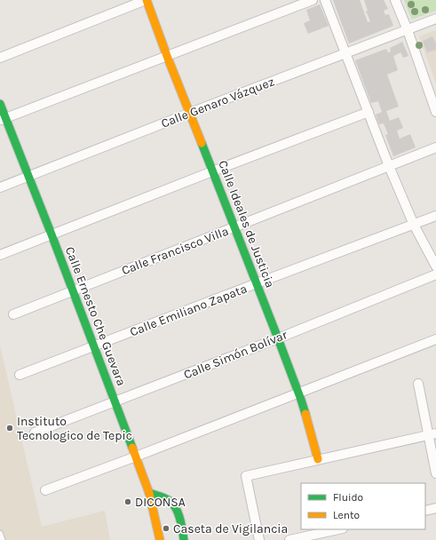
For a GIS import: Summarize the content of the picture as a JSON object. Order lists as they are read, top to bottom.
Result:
{
  "streets": {
    "street": [
      "Calle Genaro Vázquez",
      "Calle Ideales de Justicia",
      "Calle Francisco Villa",
      "Calle Emiliano Zapata",
      "Calle Ernesto Che Guevara",
      "Calle Simón Bolívar"
    ]
  },
  "crossings": [
    ["Calle Genaro Vázquez", "Calle Ideales de Justicia"],
    ["Calle Genaro Vázquez", "Calle Ernesto Che Guevara"],
    ["Calle Ideales de Justicia", "Calle Francisco Villa"],
    ["Calle Ideales de Justicia", "Calle Emiliano Zapata"],
    ["Calle Ideales de Justicia", "Calle Simón Bolívar"],
    ["Calle Francisco Villa", "Calle Ernesto Che Guevara"],
    ["Calle Emiliano Zapata", "Calle Ernesto Che Guevara"],
    ["Calle Ernesto Che Guevara", "Calle Simón Bolívar"]
  ],
  "places": ["Instituto Tecnologico de Tepic", "DICONSA", "Caseta de Vigilancia"],
  "legend": ["Fluido", "Lento"]
}
